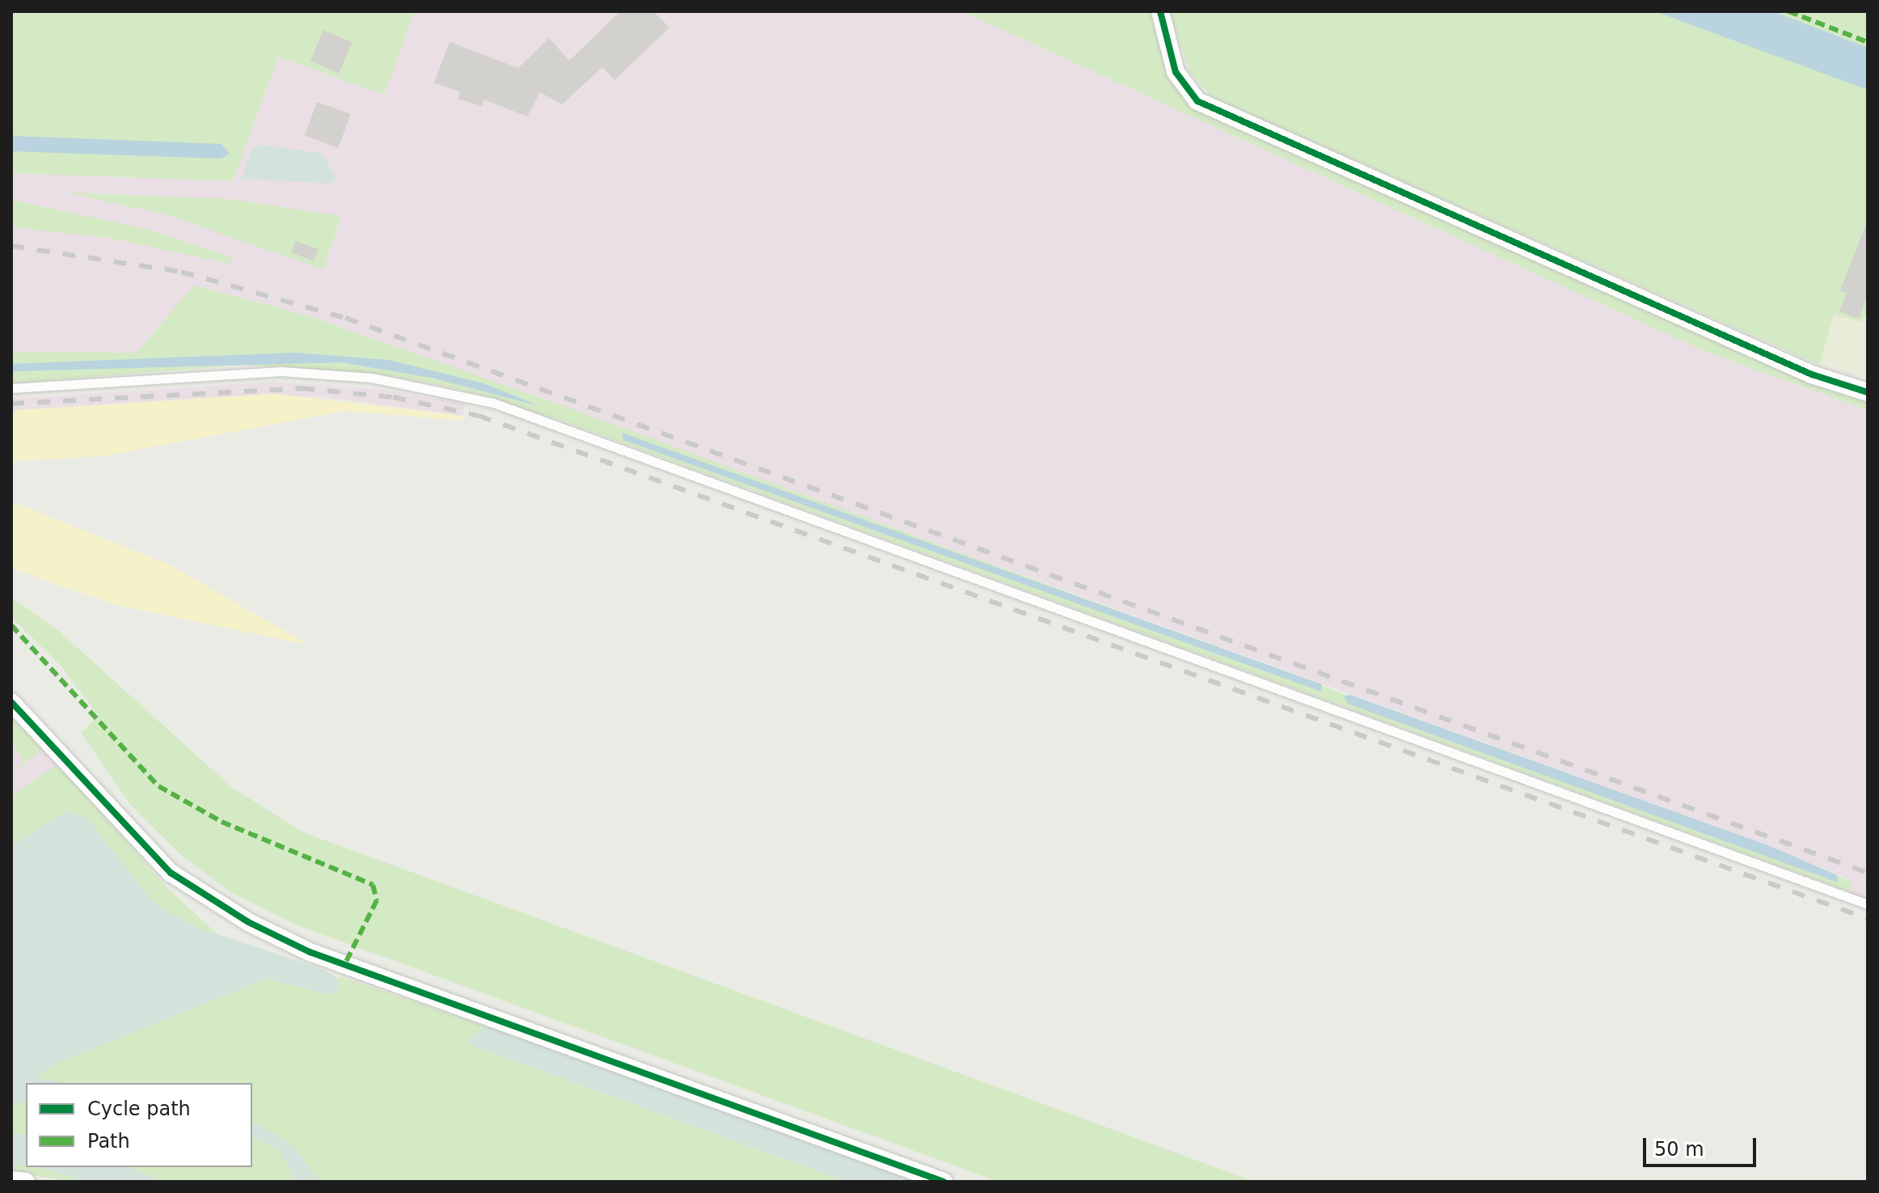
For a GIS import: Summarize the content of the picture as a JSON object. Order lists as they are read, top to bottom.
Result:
{
  "legend": ["Cycle path", "Path"],
  "scale_bar": "50 m"
}
